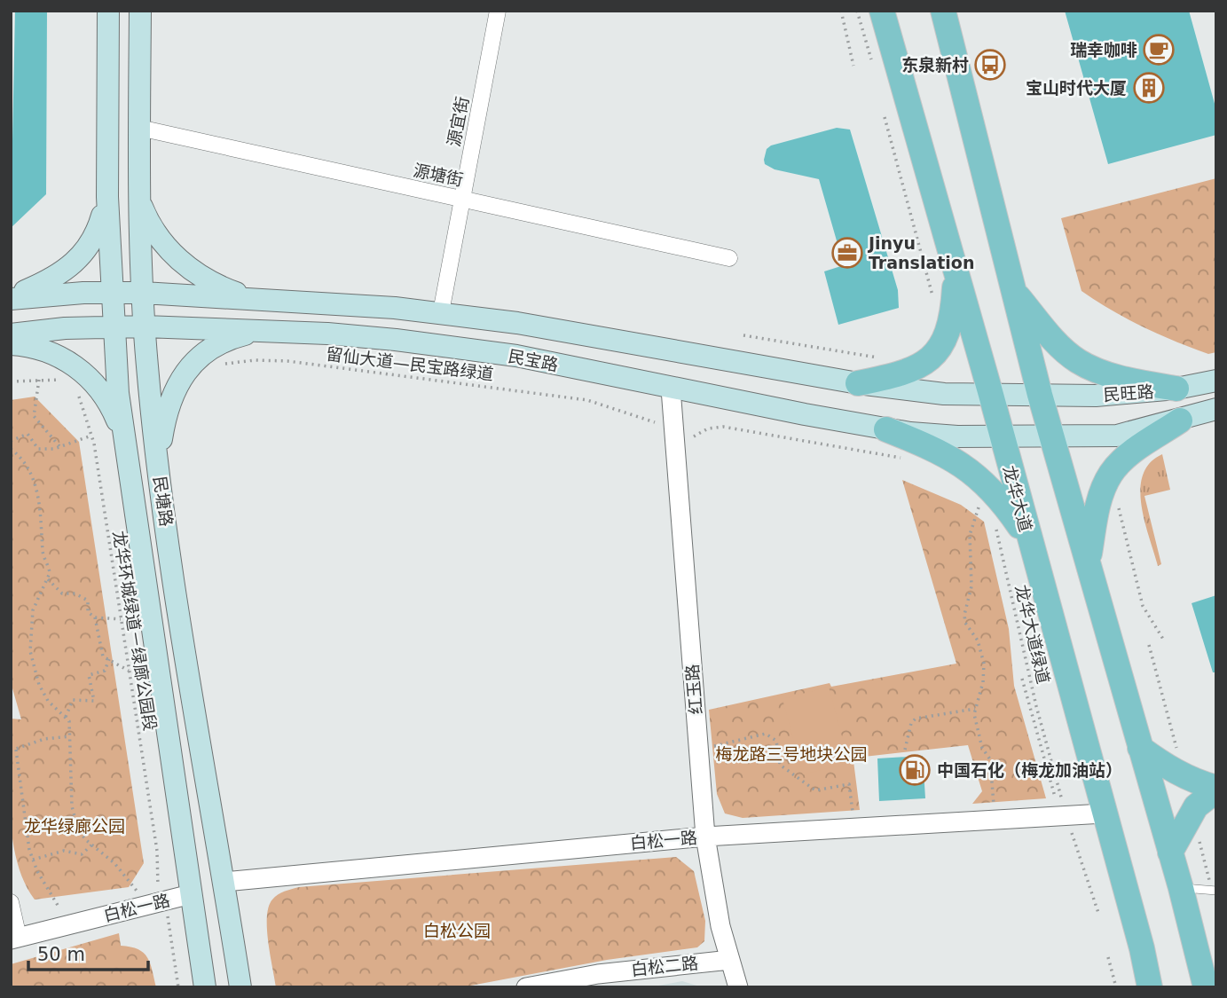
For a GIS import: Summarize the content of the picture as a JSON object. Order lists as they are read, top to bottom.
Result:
{
  "streets": {
    "main road": [
      "民宝路",
      "民旺路",
      "龙华大道",
      "民塘路"
    ],
    "street": [
      "源宜街",
      "源塘街",
      "红玉路",
      "白松一路",
      "白松二路"
    ],
    "path": ["留仙大道—民宝路绿道", "龙华环城绿道－绿廊公园段", "龙华大道绿道"]
  },
  "crossings": [
    ["源宜街", "源塘街"],
    ["源宜街", "民宝路"],
    ["源塘街", "民塘路"],
    ["民宝路", "民旺路"],
    ["民宝路", "龙华大道"],
    ["民宝路", "民塘路"],
    ["民宝路", "红玉路"],
    ["龙华大道", "白松一路"],
    ["民塘路", "白松一路"],
    ["红玉路", "白松一路"],
    ["红玉路", "白松二路"]
  ],
  "parks": ["梅龙路三号地块公园", "龙华绿廊公园", "白松公园"],
  "places": {
    "cafe": ["瑞幸咖啡"],
    "bus stop": ["东泉新村"],
    "building": ["宝山时代大厦"],
    "office": ["Jinyu Translation"],
    "fuel station": ["中国石化（梅龙加油站）"]
  },
  "scale_bar": "50 m"
}
